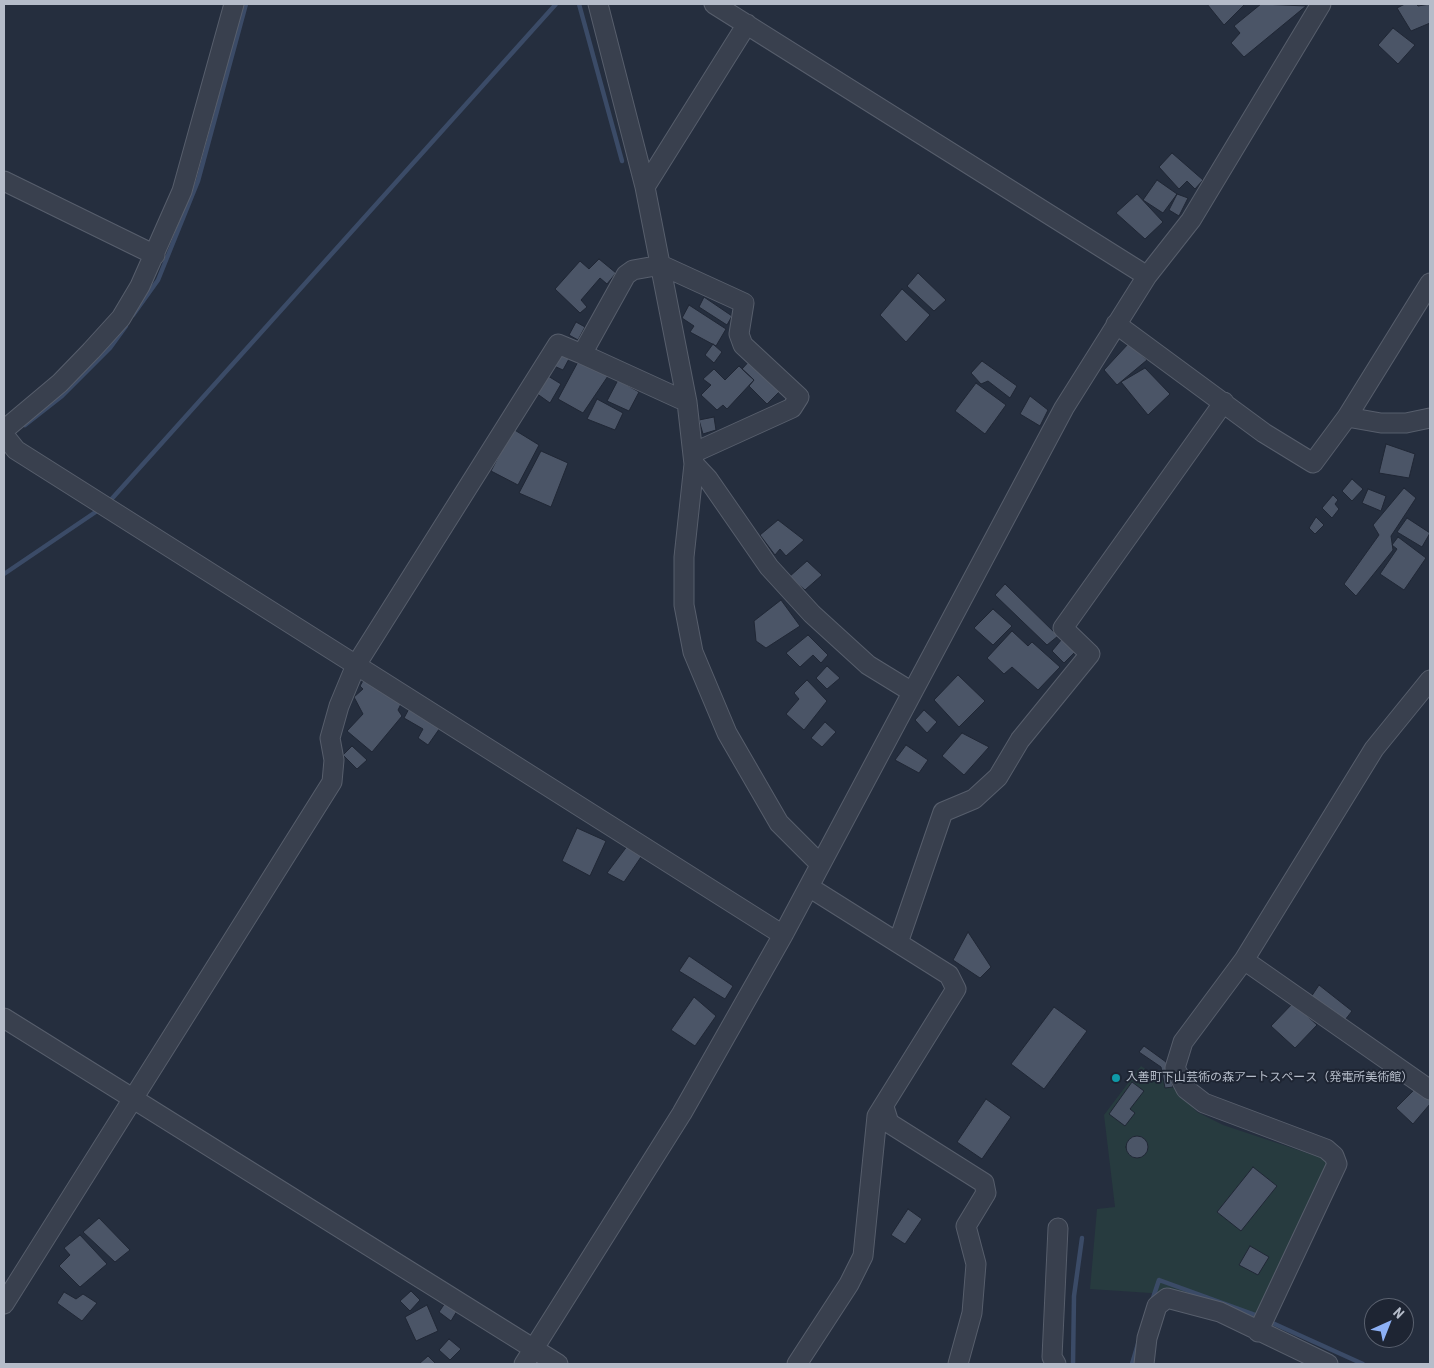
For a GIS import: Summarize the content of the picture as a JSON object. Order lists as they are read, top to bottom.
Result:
{
  "places": ["入善町下山芸術の森アートスペース（発電所美術館）"],
  "north": "top right"
}
